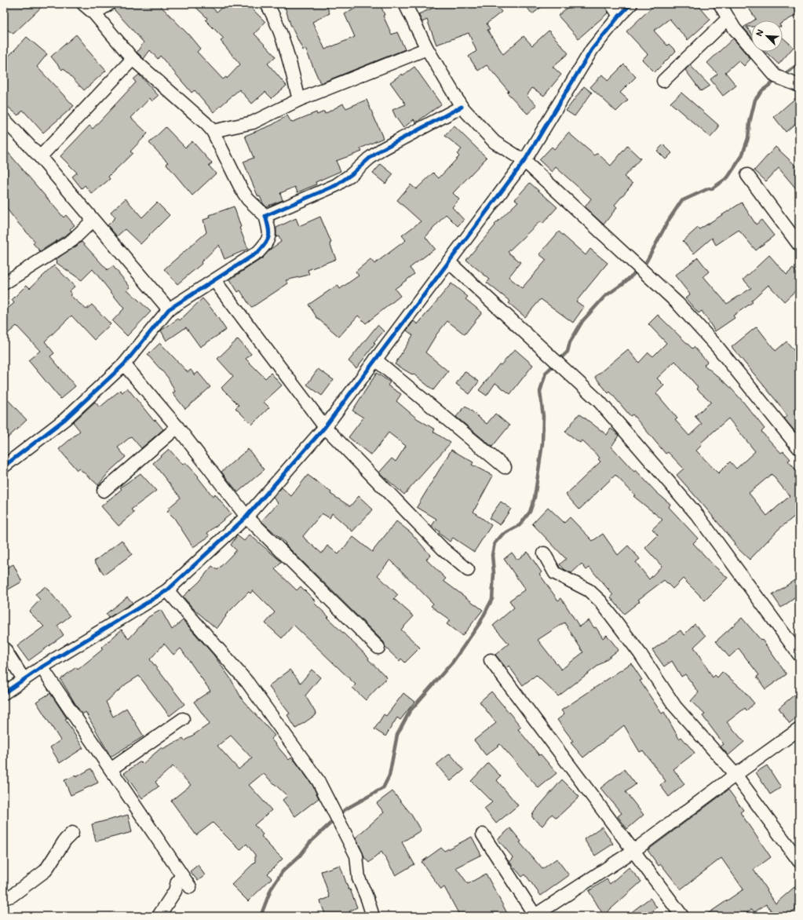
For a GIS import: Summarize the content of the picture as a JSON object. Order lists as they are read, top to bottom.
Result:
{
  "north": "top left"
}
